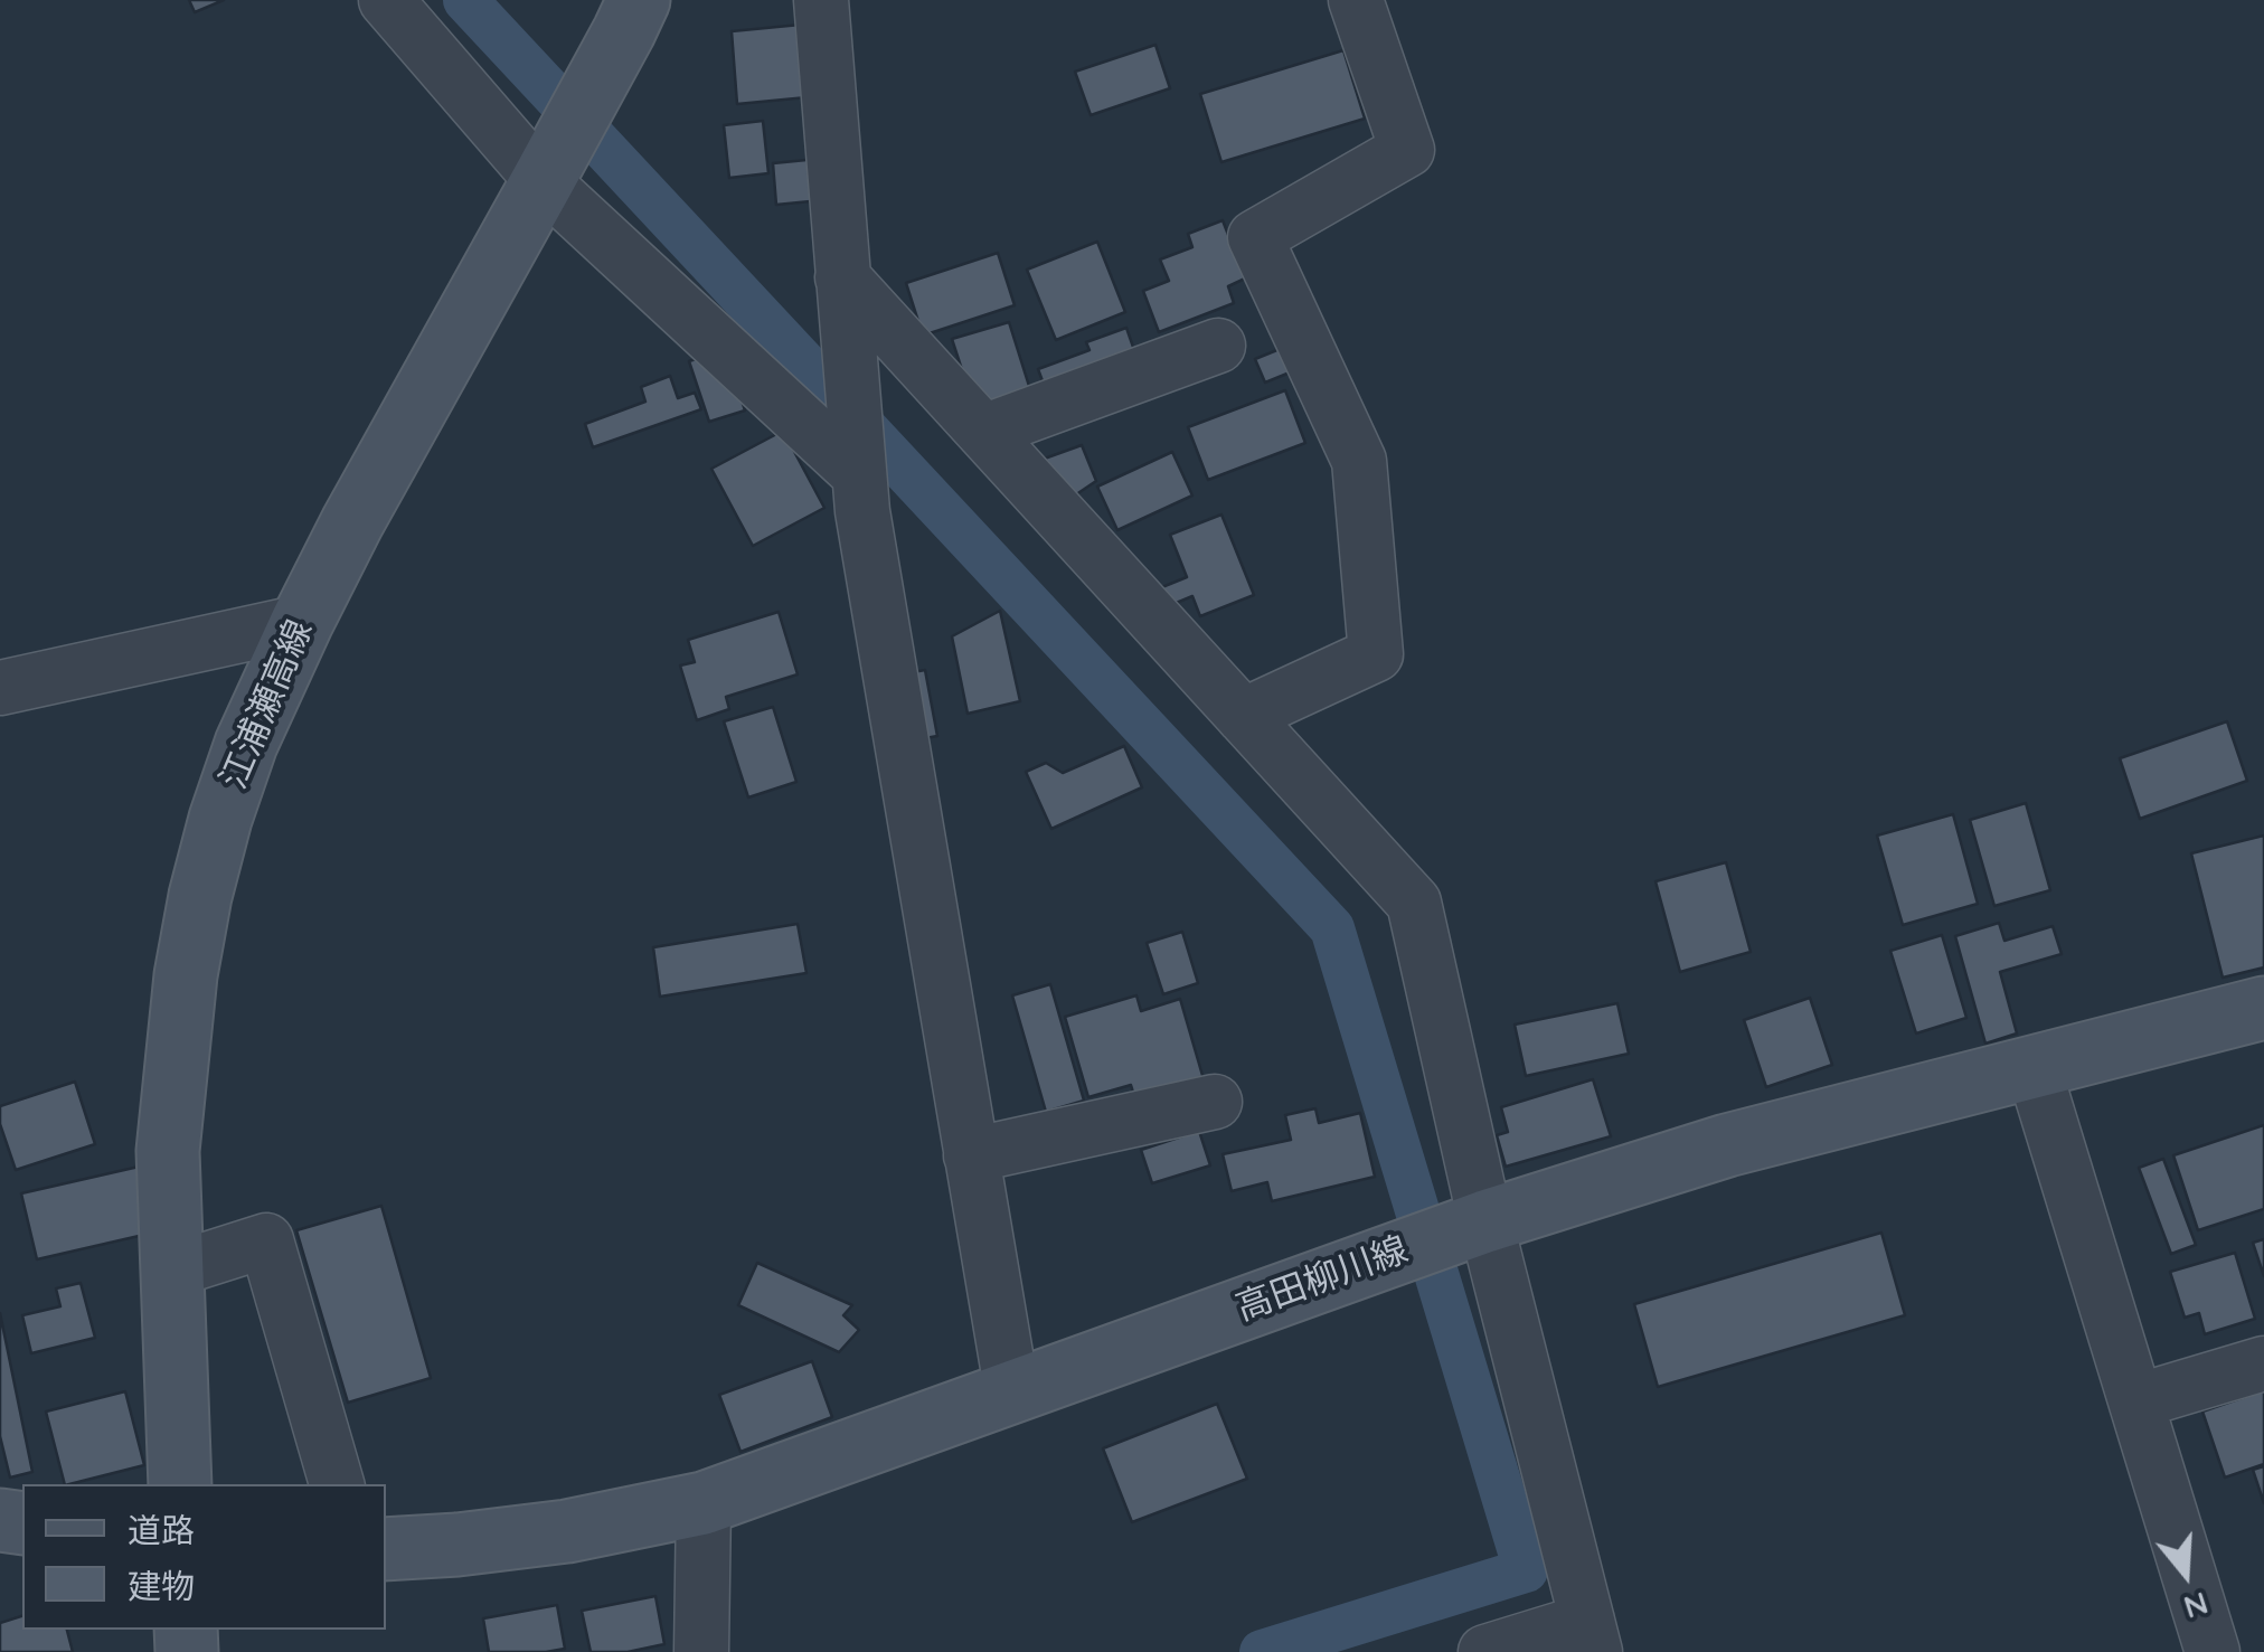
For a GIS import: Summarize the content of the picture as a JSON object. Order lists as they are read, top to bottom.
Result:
{
  "streets": {
    "main road": ["江浦瀬高線", "高田柳川線"]
  },
  "legend": ["道路", "建物"],
  "north": "bottom"
}
